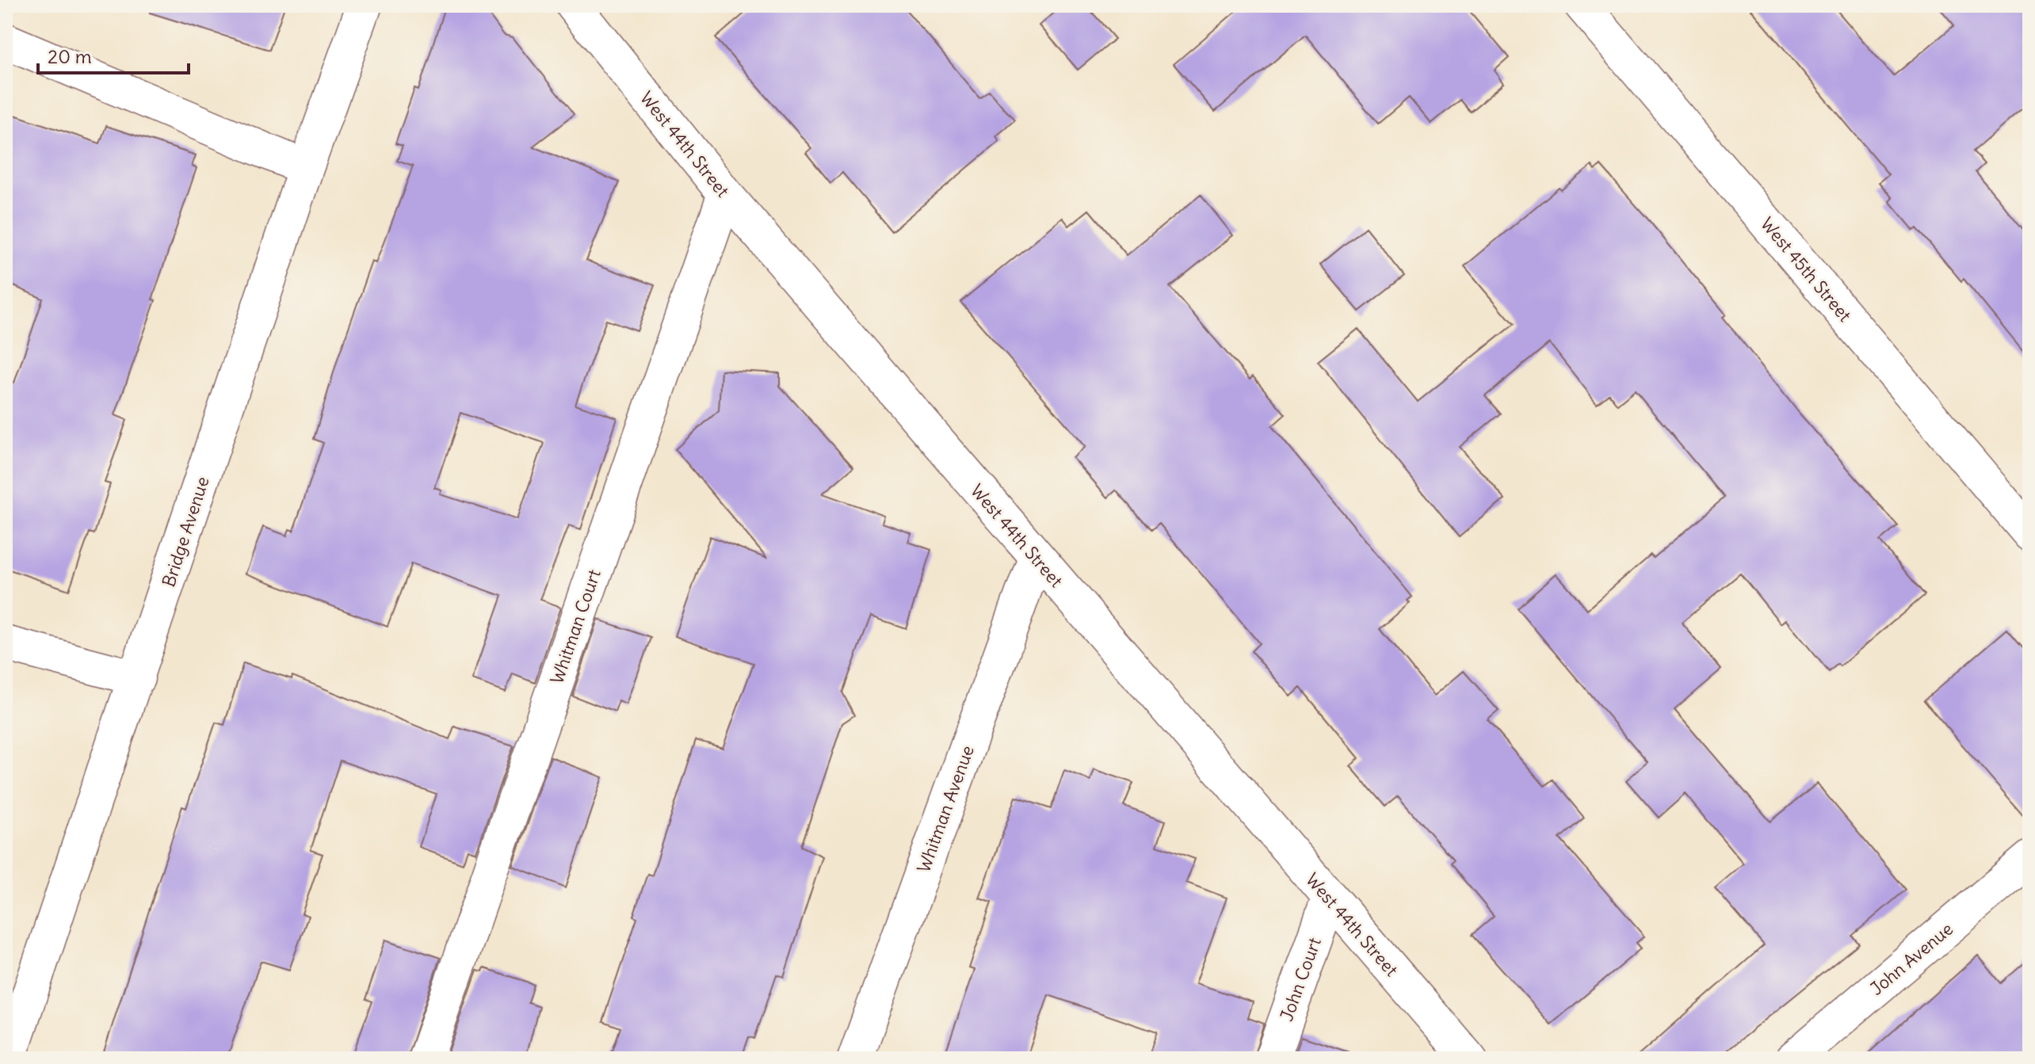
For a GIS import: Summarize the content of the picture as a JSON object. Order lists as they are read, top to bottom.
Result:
{
  "streets": {
    "street": [
      "West 44th Street",
      "West 45th Street",
      "Bridge Avenue",
      "Whitman Court",
      "Whitman Avenue",
      "John Avenue",
      "John Court"
    ]
  },
  "crossings": [
    ["West 44th Street", "Whitman Court"],
    ["West 44th Street", "Whitman Avenue"],
    ["West 44th Street", "John Court"]
  ],
  "scale_bar": "20 m"
}
